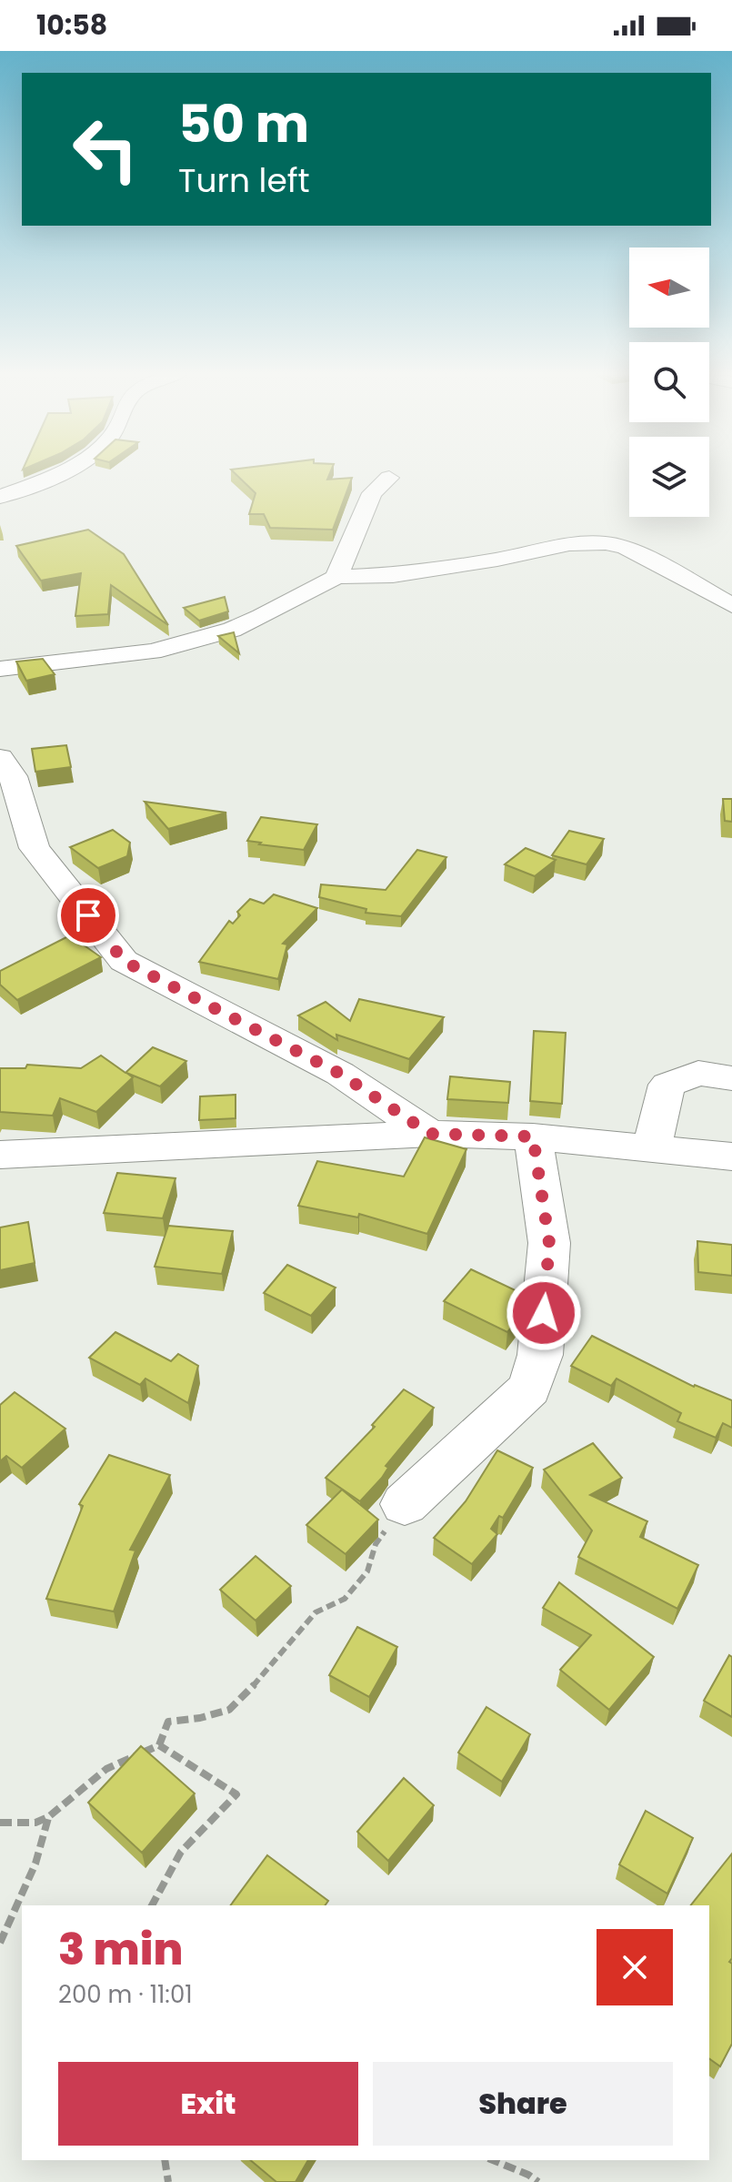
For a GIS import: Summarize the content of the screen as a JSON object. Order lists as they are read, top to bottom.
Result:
{
  "north": "left",
  "page": {
    "status": "10:58",
    "turn": ["50 m", "Turn left"],
    "heading": ["3 min", "200 m · 11:01"],
    "buttons": ["Exit", "Share"]
  }
}
